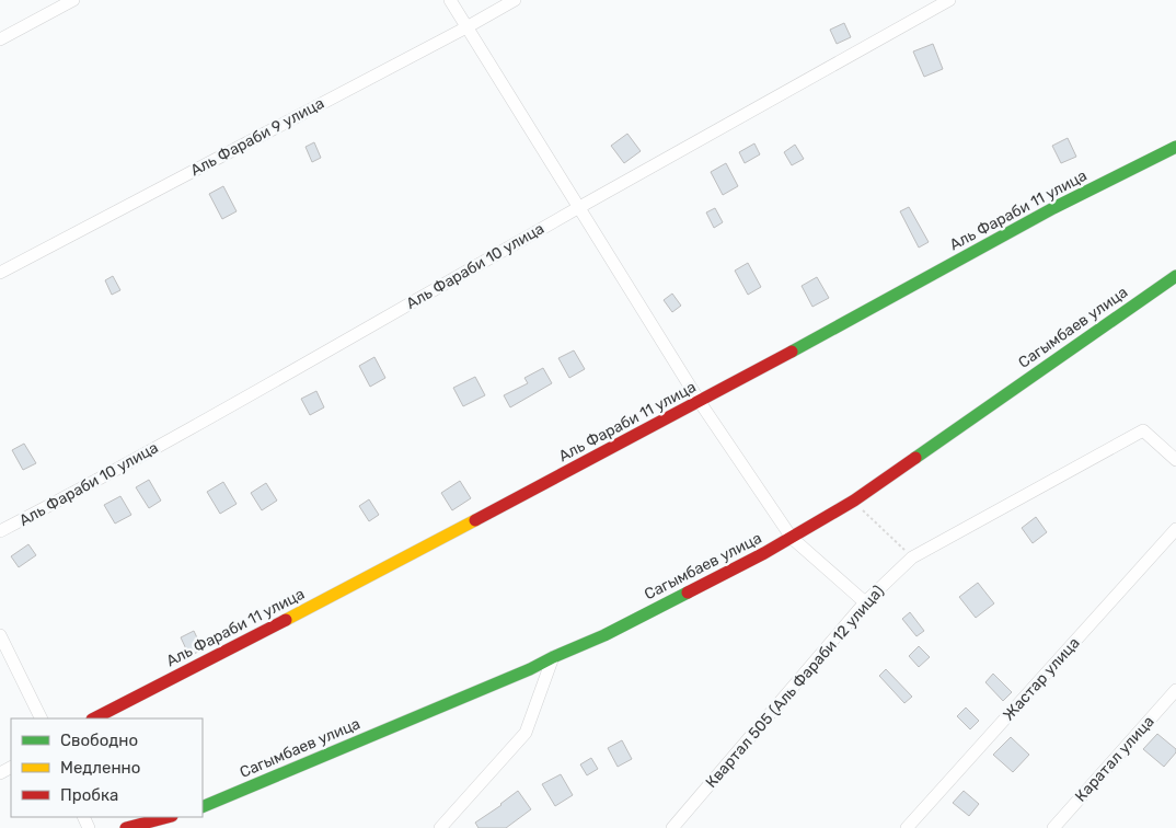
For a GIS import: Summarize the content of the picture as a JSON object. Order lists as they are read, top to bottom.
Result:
{
  "streets": {
    "street": [
      "Аль Фараби 9 улица",
      "Аль Фараби 11 улица",
      "Аль Фараби 10 улица",
      "Сагымбаев улица",
      "Жастар улица",
      "Квартал 505 (Аль Фараби 12 улица)",
      "Каратал улица"
    ]
  },
  "legend": ["Свободно", "Медленно", "Пробка"]
}
